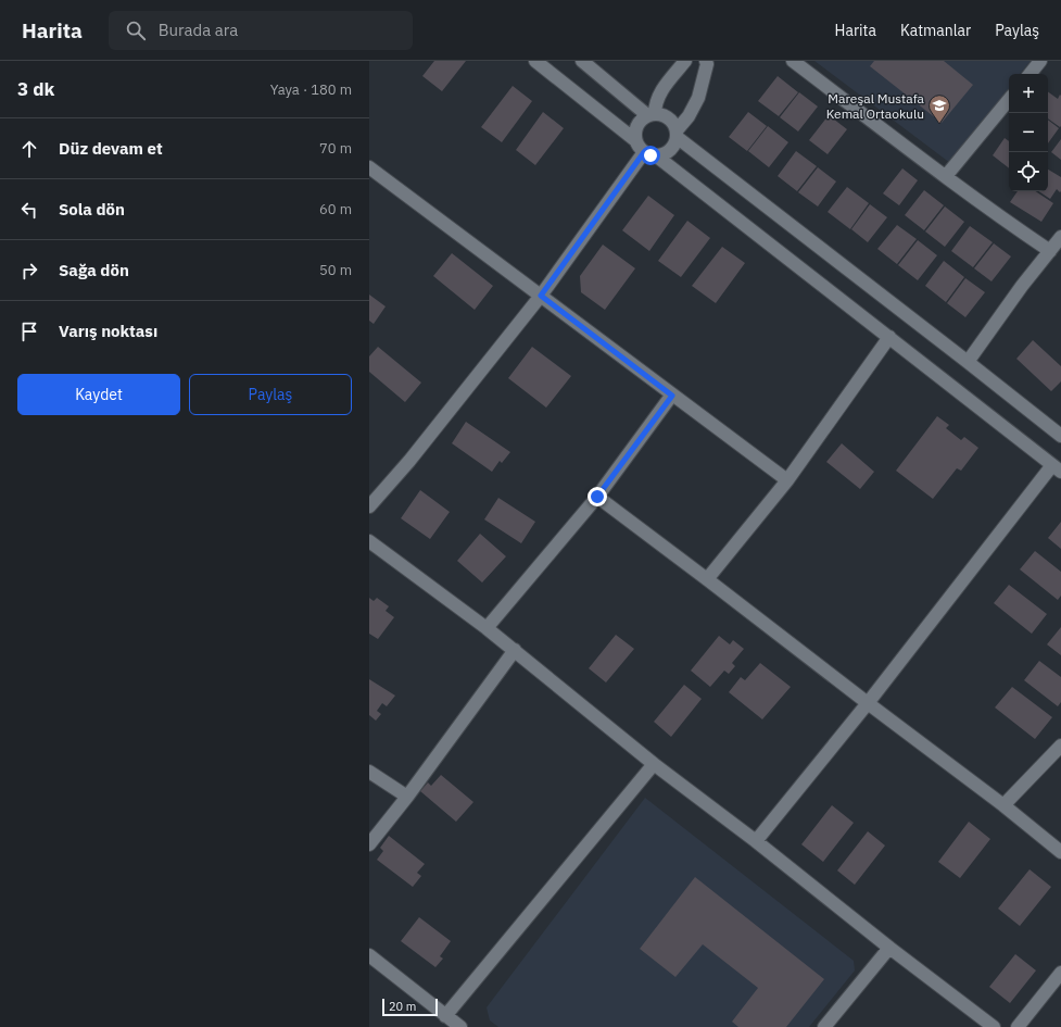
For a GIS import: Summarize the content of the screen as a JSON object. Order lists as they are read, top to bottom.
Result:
{
  "places": {
    "school or university": ["Mareşal Mustafa Kemal Ortaokulu"]
  },
  "scale_bar": "20 m",
  "page": {
    "header": "Harita",
    "search": "Burada ara",
    "nav": ["Harita", "Katmanlar", "Paylaş"],
    "heading": ["3 dk", "Yaya · 180 m"],
    "map_buttons": ["+", "−"],
    "list": [
      ["Düz devam et", "70 m"],
      ["Sola dön", "60 m"],
      ["Sağa dön", "50 m"],
      "Varış noktası"
    ],
    "buttons": ["Kaydet", "Paylaş"],
    "scale": "20 m"
  }
}
